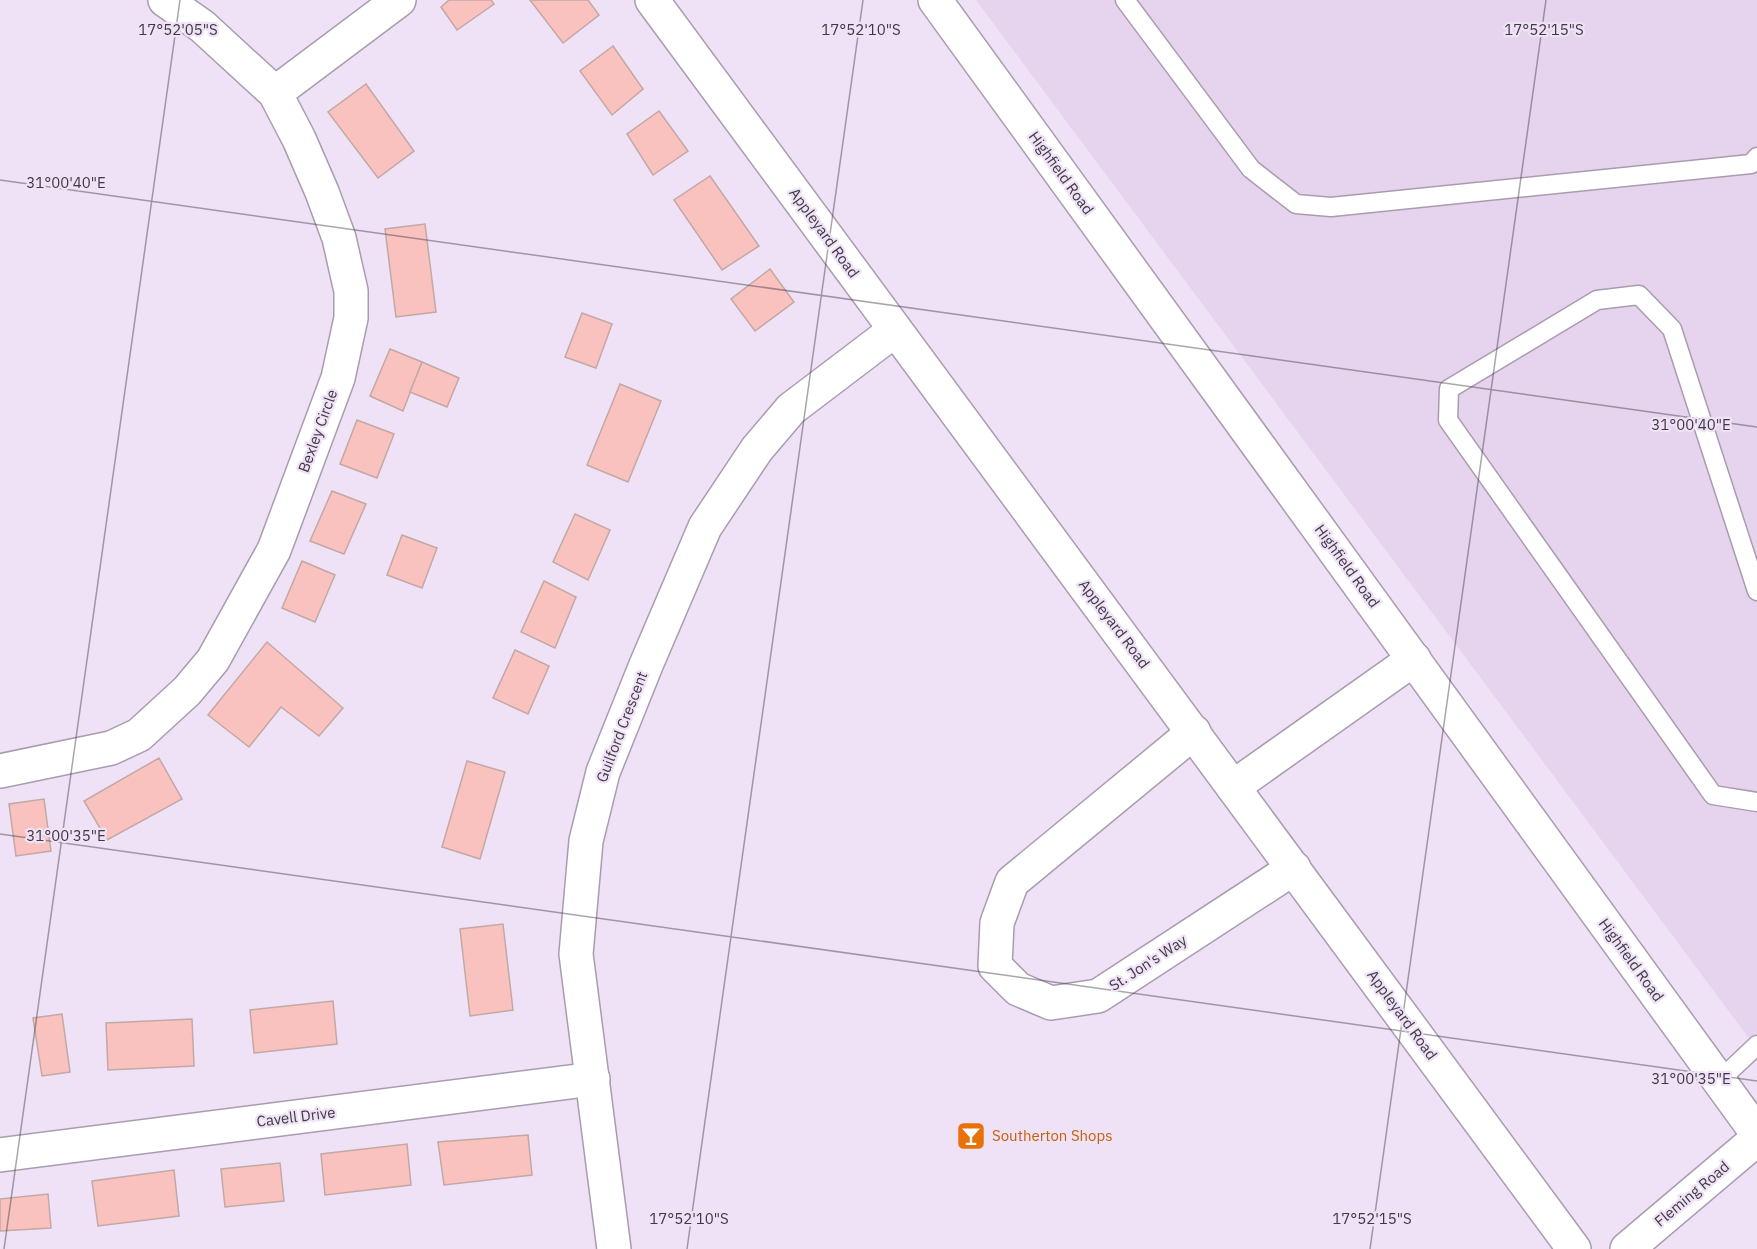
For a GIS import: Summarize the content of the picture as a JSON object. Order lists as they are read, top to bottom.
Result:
{
  "streets": {
    "street": [
      "Highfield Road",
      "Appleyard Road",
      "Bexley Circle",
      "Guilford Crescent",
      "St. Jon's Way",
      "Cavell Drive",
      "Fleming Road"
    ]
  },
  "crossings": [
    ["Appleyard Road", "Guilford Crescent"],
    ["Appleyard Road", "St. Jon's Way"],
    ["Guilford Crescent", "Cavell Drive"]
  ],
  "places": {
    "bar": ["Southerton Shops"]
  },
  "coordinates": [
    "17°52'05\"S",
    "17°52'10\"S",
    "17°52'15\"S",
    "31°00'40\"E",
    "31°00'35\"E"
  ]
}
